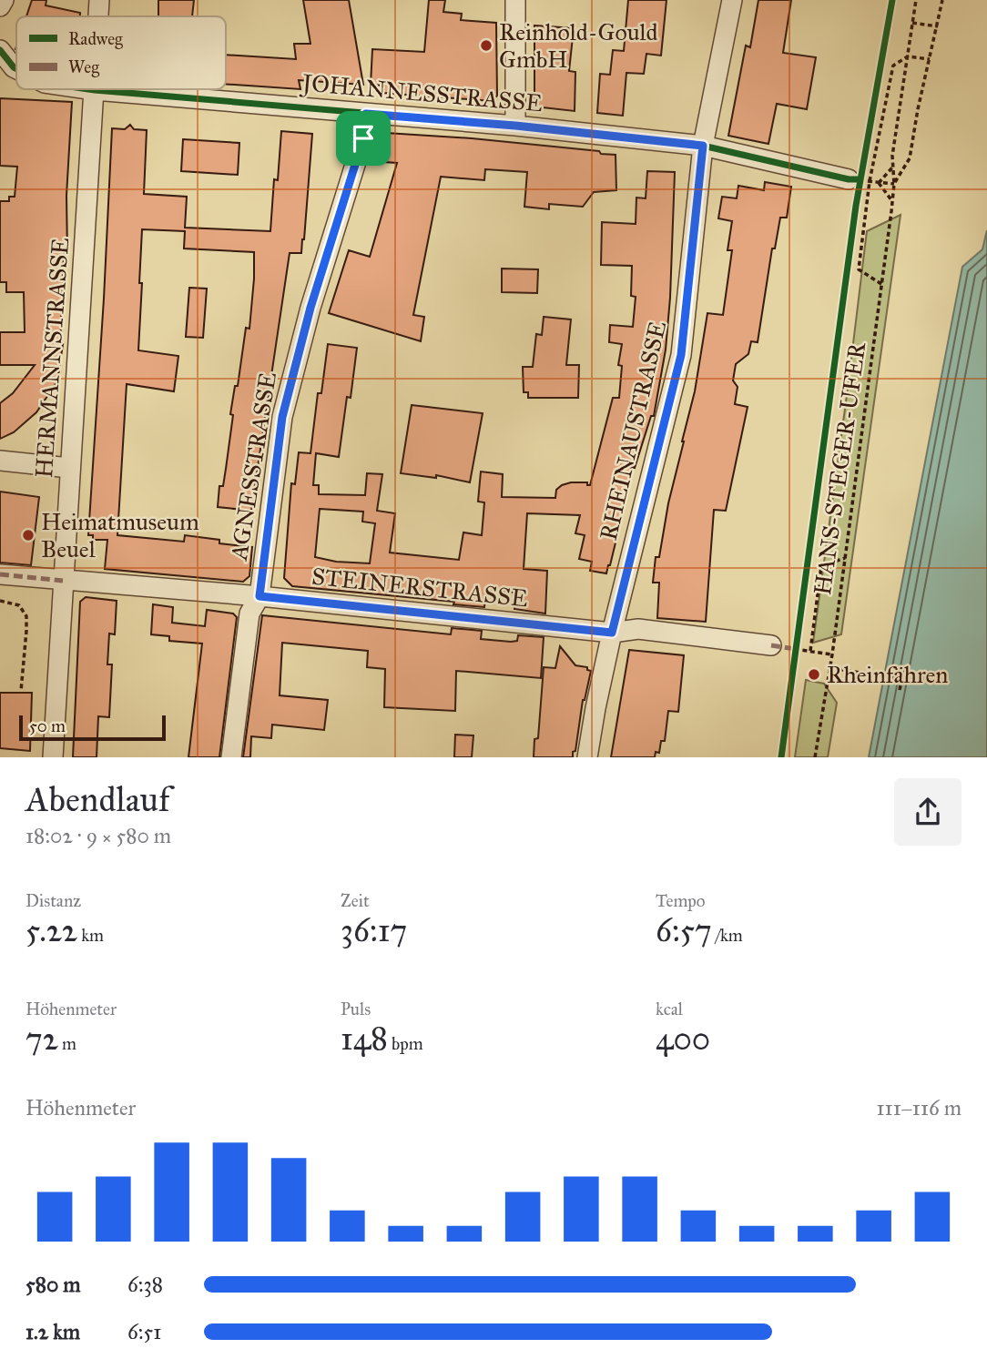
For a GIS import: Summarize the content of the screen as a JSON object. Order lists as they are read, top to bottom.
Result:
{
  "streets": {
    "street": [
      "JOHANNESSTRASSE",
      "HERMANNSTRASSE",
      "RHEINAUSTRASSE",
      "AGNESSTRASSE",
      "STEINERSTRASSE"
    ],
    "cycle path": ["HANS-STEGER-UFER"]
  },
  "crossings": [
    ["JOHANNESSTRASSE", "HERMANNSTRASSE"],
    ["JOHANNESSTRASSE", "RHEINAUSTRASSE"],
    ["JOHANNESSTRASSE", "AGNESSTRASSE"],
    ["HERMANNSTRASSE", "STEINERSTRASSE"],
    ["RHEINAUSTRASSE", "STEINERSTRASSE"],
    ["AGNESSTRASSE", "STEINERSTRASSE"]
  ],
  "places": ["Reinhold-Gould GmbH", "Heimatmuseum Beuel", "Rheinfähren"],
  "legend": ["Radweg", "Weg"],
  "scale_bar": "50 m",
  "page": {
    "scale": "50 m",
    "heading": ["Abendlauf", "18:02 · 9 × 580 m"],
    "stats": [
      ["Distanz", "5.22 km"],
      ["Zeit", "36:17"],
      ["Tempo", "6:57 /km"],
      ["Höhenmeter", "72 m"],
      ["Puls", "148 bpm"],
      ["kcal", "400"]
    ],
    "chart": ["Höhenmeter", "111–116 m"],
    "list": [
      {
        "name": "580 m",
        "note": "6:38"
      },
      {
        "name": "1.2 km",
        "note": "6:51"
      }
    ]
  }
}
